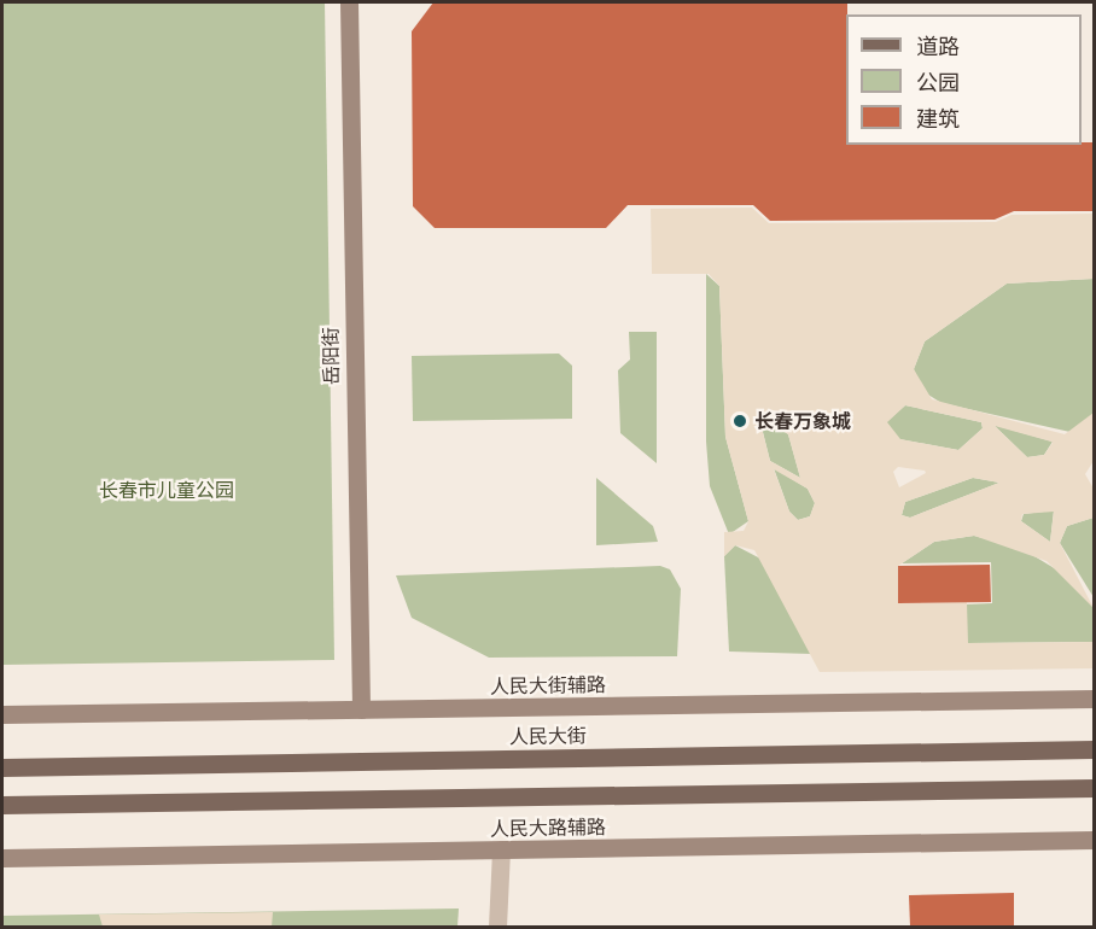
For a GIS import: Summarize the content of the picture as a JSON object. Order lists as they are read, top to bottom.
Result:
{
  "streets": {
    "main road": [
      "岳阳街",
      "人民大街辅路",
      "人民大街",
      "人民大路辅路"
    ]
  },
  "crossings": [
    ["岳阳街", "人民大街辅路"]
  ],
  "parks": ["长春市儿童公园"],
  "places": ["长春万象城"],
  "legend": ["道路", "公园", "建筑"]
}
